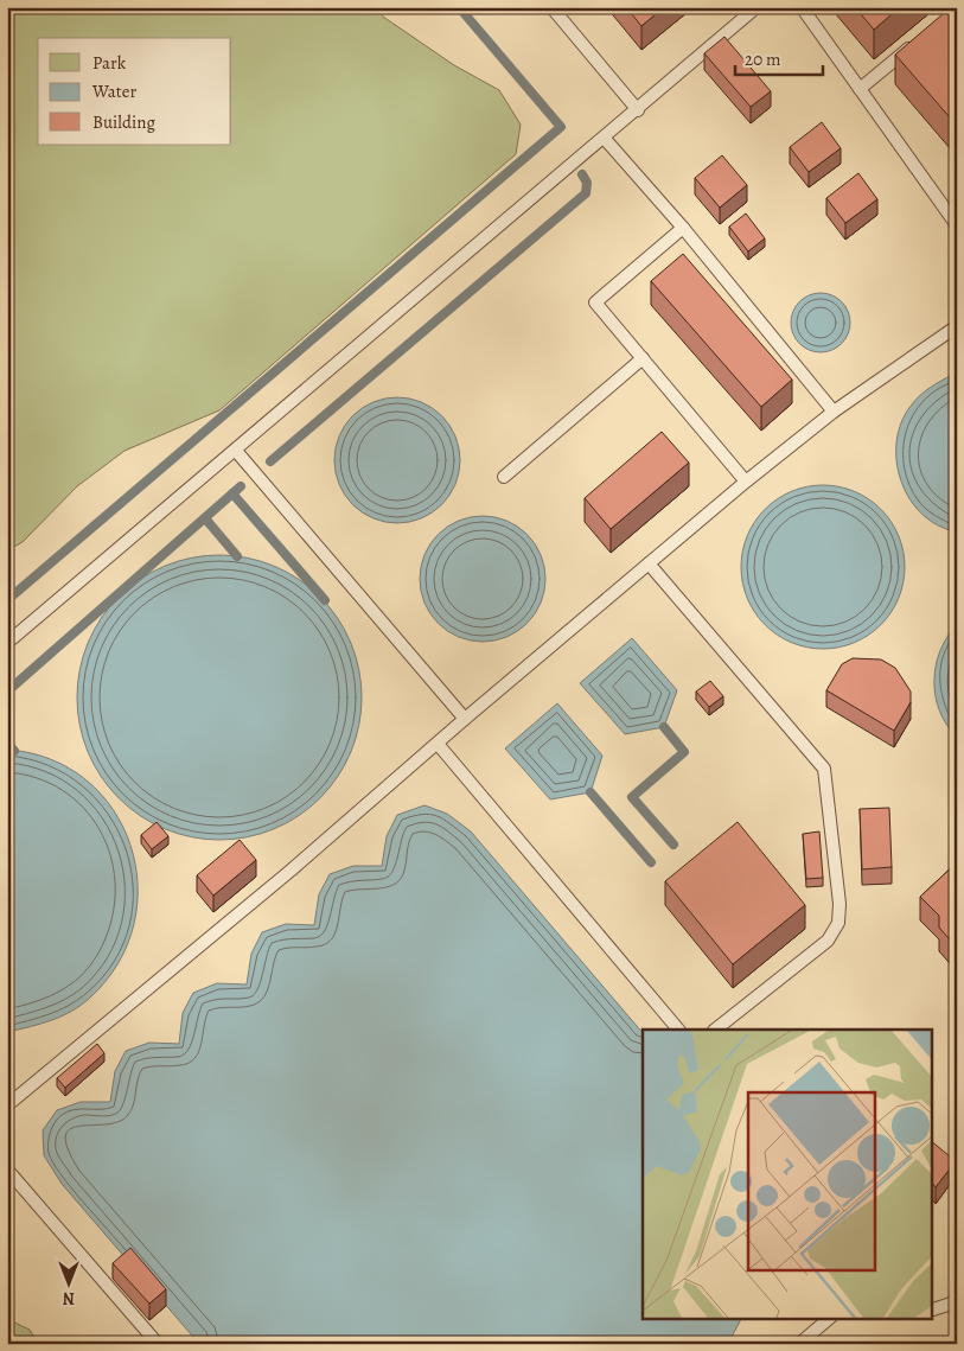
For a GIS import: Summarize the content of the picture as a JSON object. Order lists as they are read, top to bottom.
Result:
{
  "legend": ["Park", "Water", "Building"],
  "scale_bar": "20 m",
  "north": "bottom"
}
